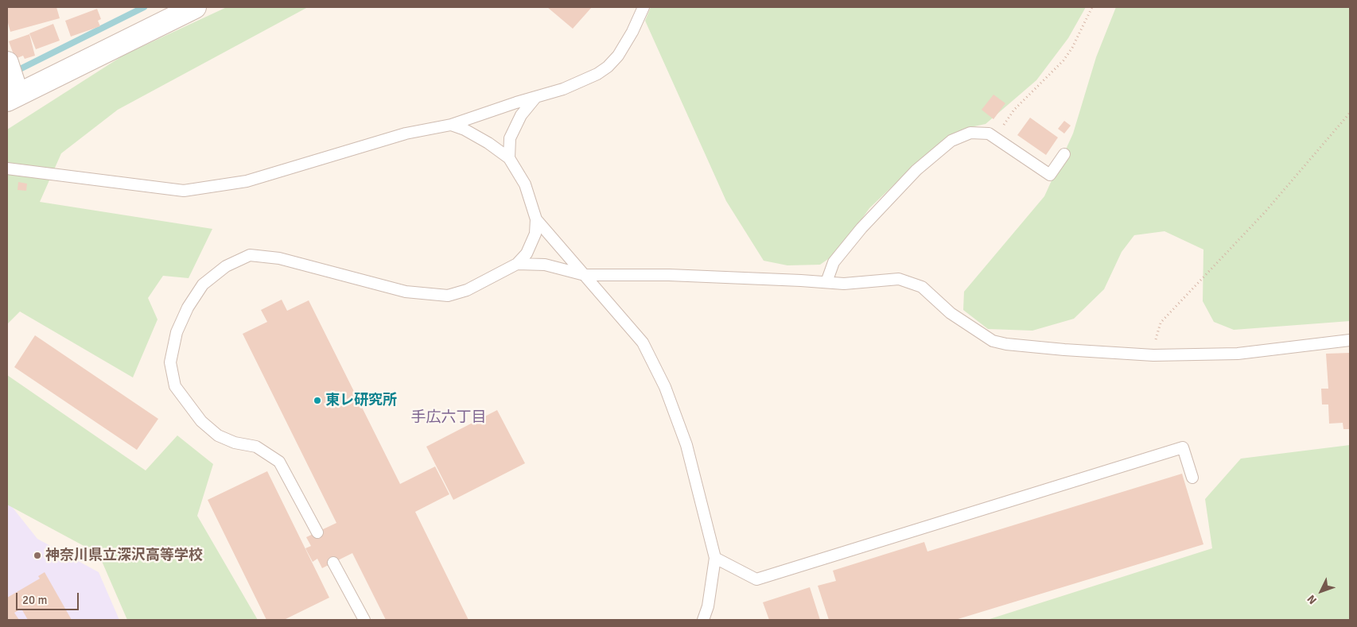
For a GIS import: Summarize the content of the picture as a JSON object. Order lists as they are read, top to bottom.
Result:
{
  "districts": ["手広六丁目"],
  "places": ["東レ研究所", "神奈川県立深沢高等学校"],
  "scale_bar": "20 m",
  "north": "bottom left"
}
